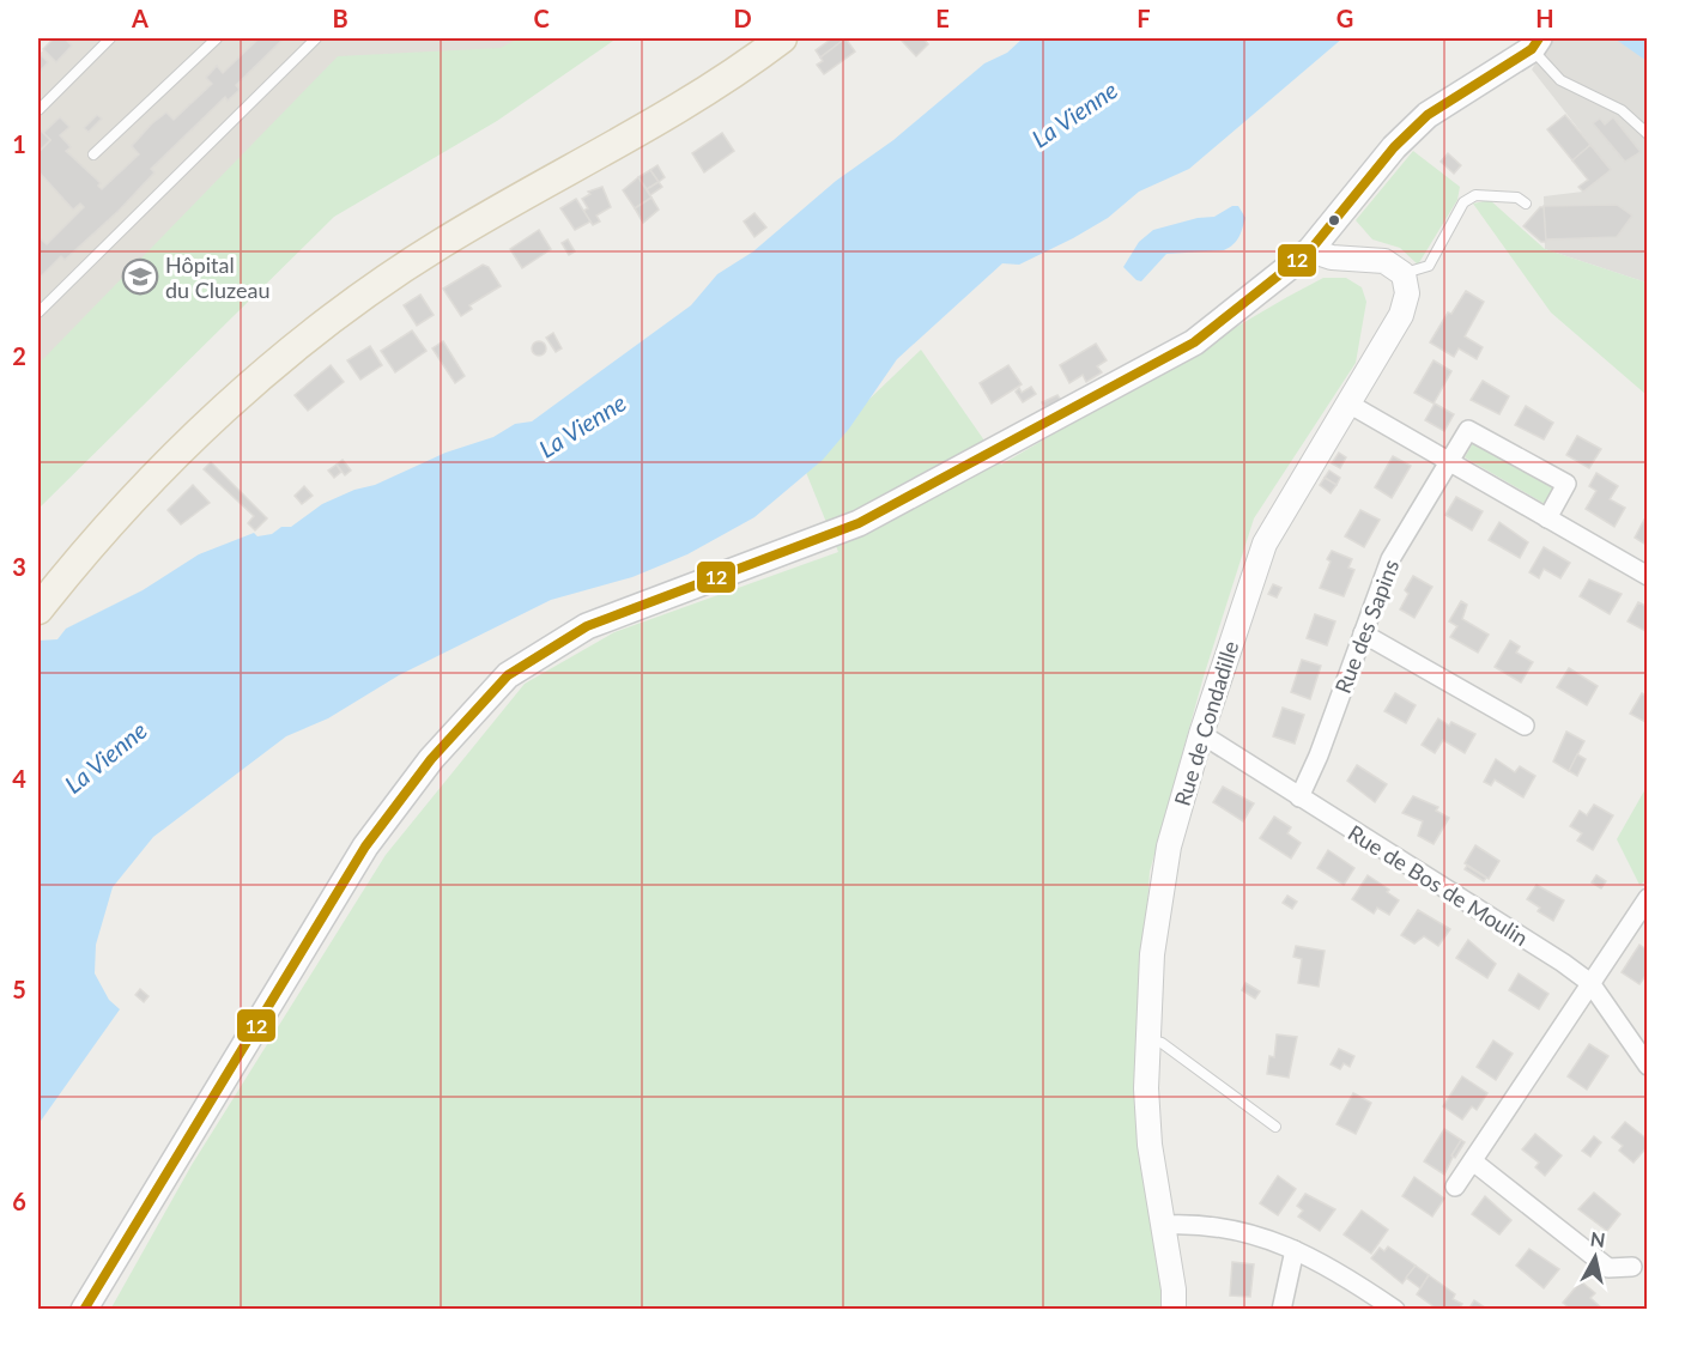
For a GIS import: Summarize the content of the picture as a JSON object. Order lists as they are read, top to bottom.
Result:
{
  "streets": {
    "street": ["Rue des Sapins", "Rue de Condadille", "Rue de Bos de Moulin"]
  },
  "crossings": [
    ["Rue des Sapins", "Rue de Bos de Moulin"],
    ["Rue de Condadille", "Rue de Bos de Moulin"]
  ],
  "water": ["La Vienne"],
  "places": {
    "school or university": ["Hôpital du Cluzeau"]
  },
  "lines": ["transit line 12"],
  "north": "top",
  "grid": {
    "columns": [
      "A",
      "B",
      "C",
      "D",
      "E",
      "F",
      "G",
      "H"
    ],
    "rows": [
      "1",
      "2",
      "3",
      "4",
      "5",
      "6"
    ]
  }
}
